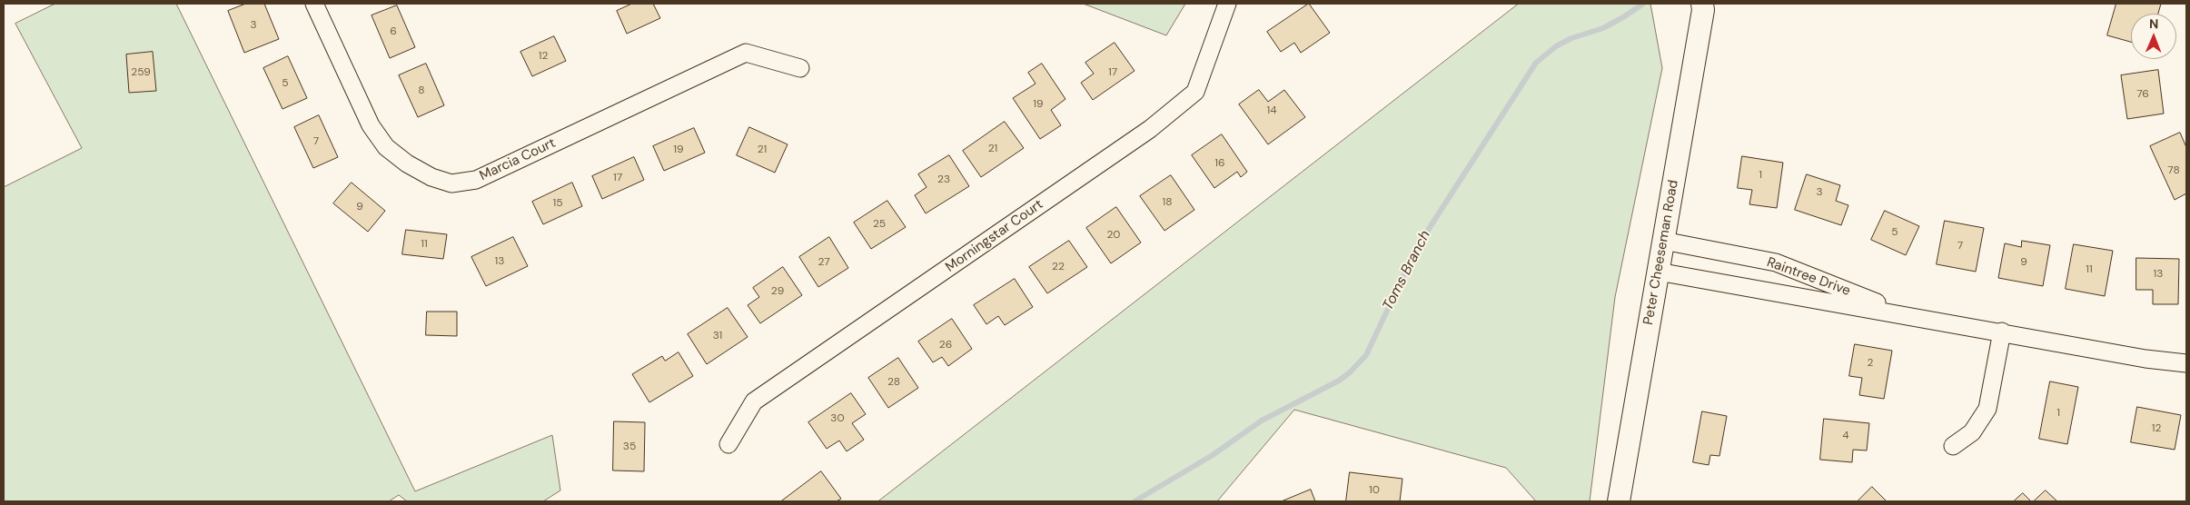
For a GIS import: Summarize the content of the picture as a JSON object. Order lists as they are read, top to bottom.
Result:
{
  "streets": {
    "street": [
      "Marcia Court",
      "Morningstar Court",
      "Peter Cheeseman Road",
      "Raintree Drive"
    ]
  },
  "crossings": [
    ["Peter Cheeseman Road", "Raintree Drive"]
  ],
  "water": ["Toms Branch"],
  "house_numbers": [
    "3",
    "6",
    "12",
    "259",
    "17",
    "5",
    "8",
    "76",
    "19",
    "14",
    "7",
    "21",
    "19",
    "21",
    "16",
    "78",
    "1",
    "17",
    "23",
    "3",
    "18",
    "15",
    "9",
    "25",
    "5",
    "20",
    "11",
    "7",
    "13",
    "27",
    "9",
    "22",
    "11",
    "13",
    "29",
    "31",
    "26",
    "2",
    "28",
    "1",
    "30",
    "12",
    "4",
    "35",
    "10"
  ],
  "north": "top"
}
